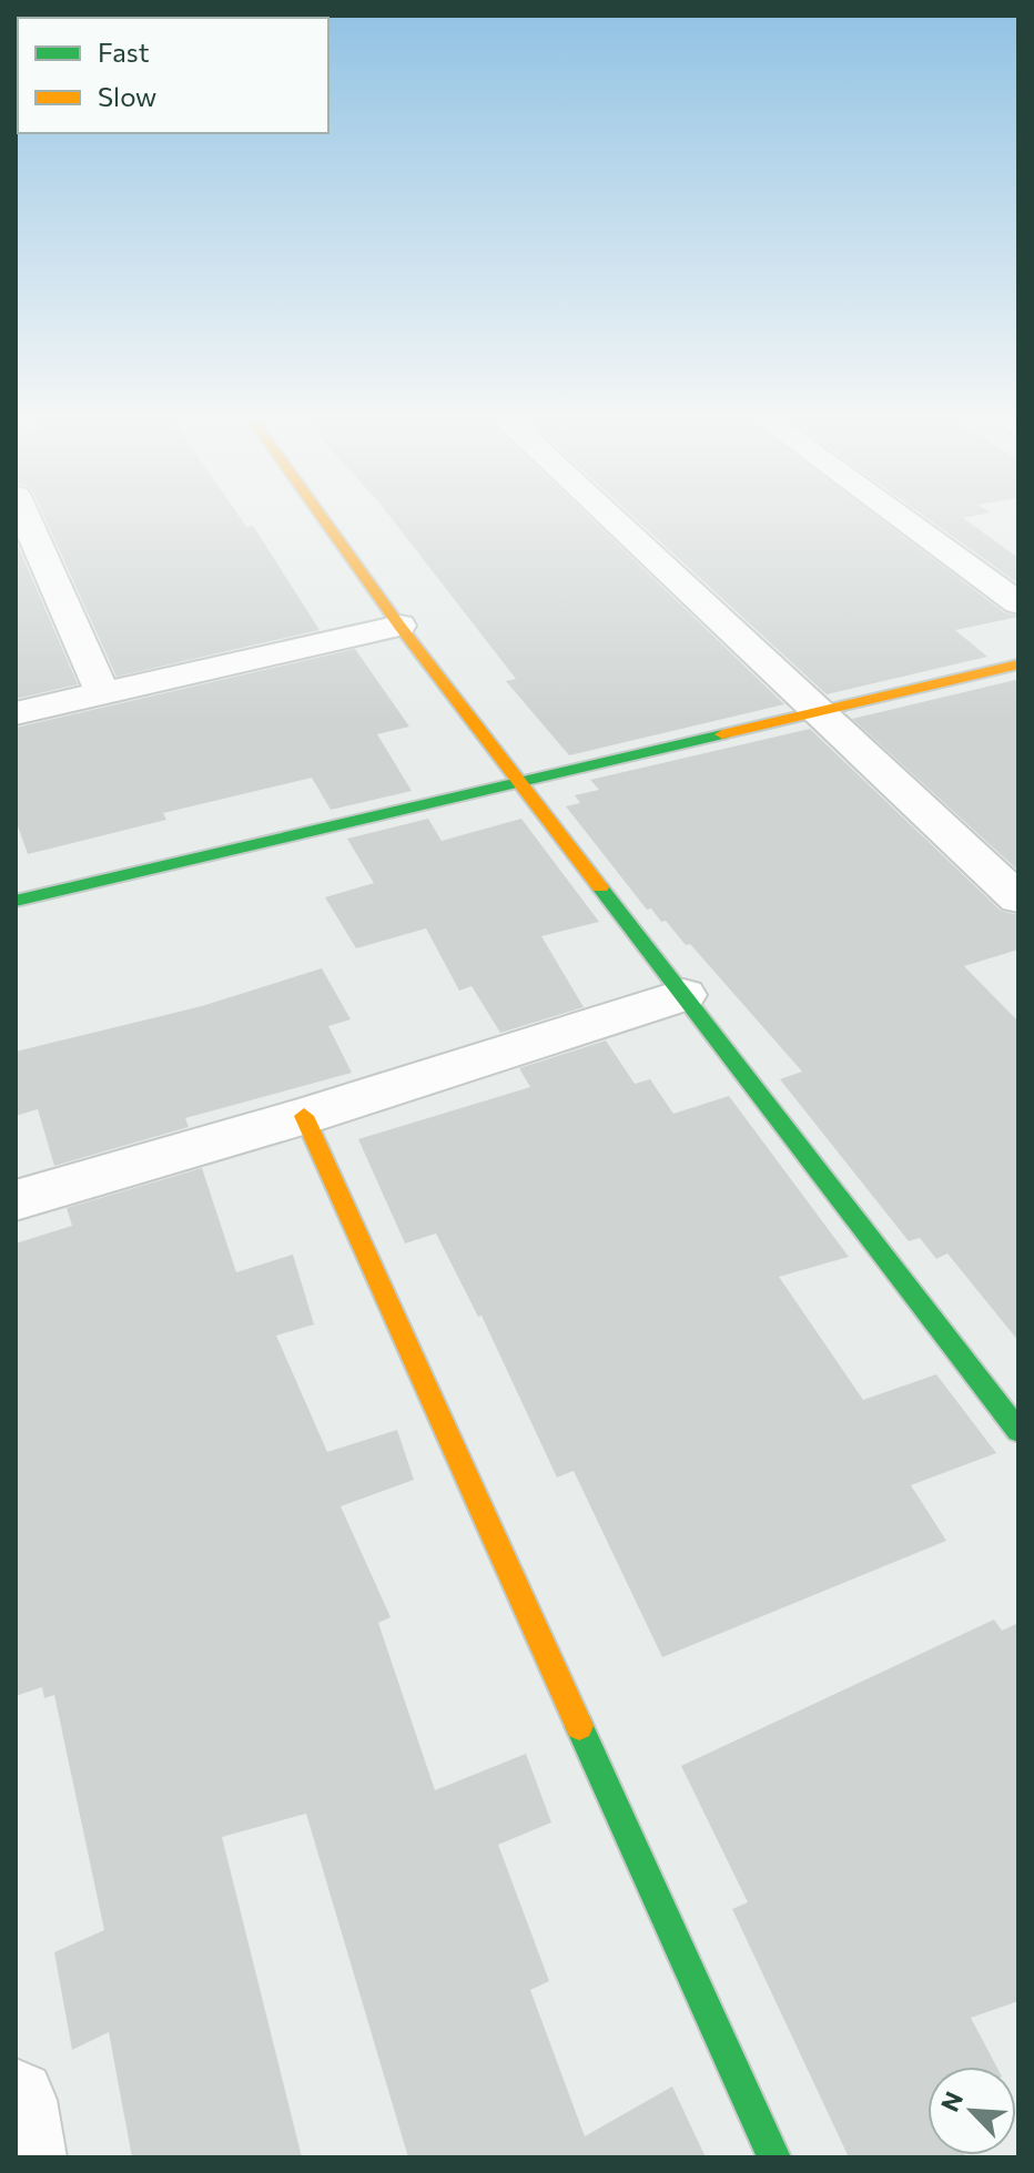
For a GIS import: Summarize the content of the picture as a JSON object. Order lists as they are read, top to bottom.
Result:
{
  "legend": ["Fast", "Slow"],
  "north": "top left"
}
